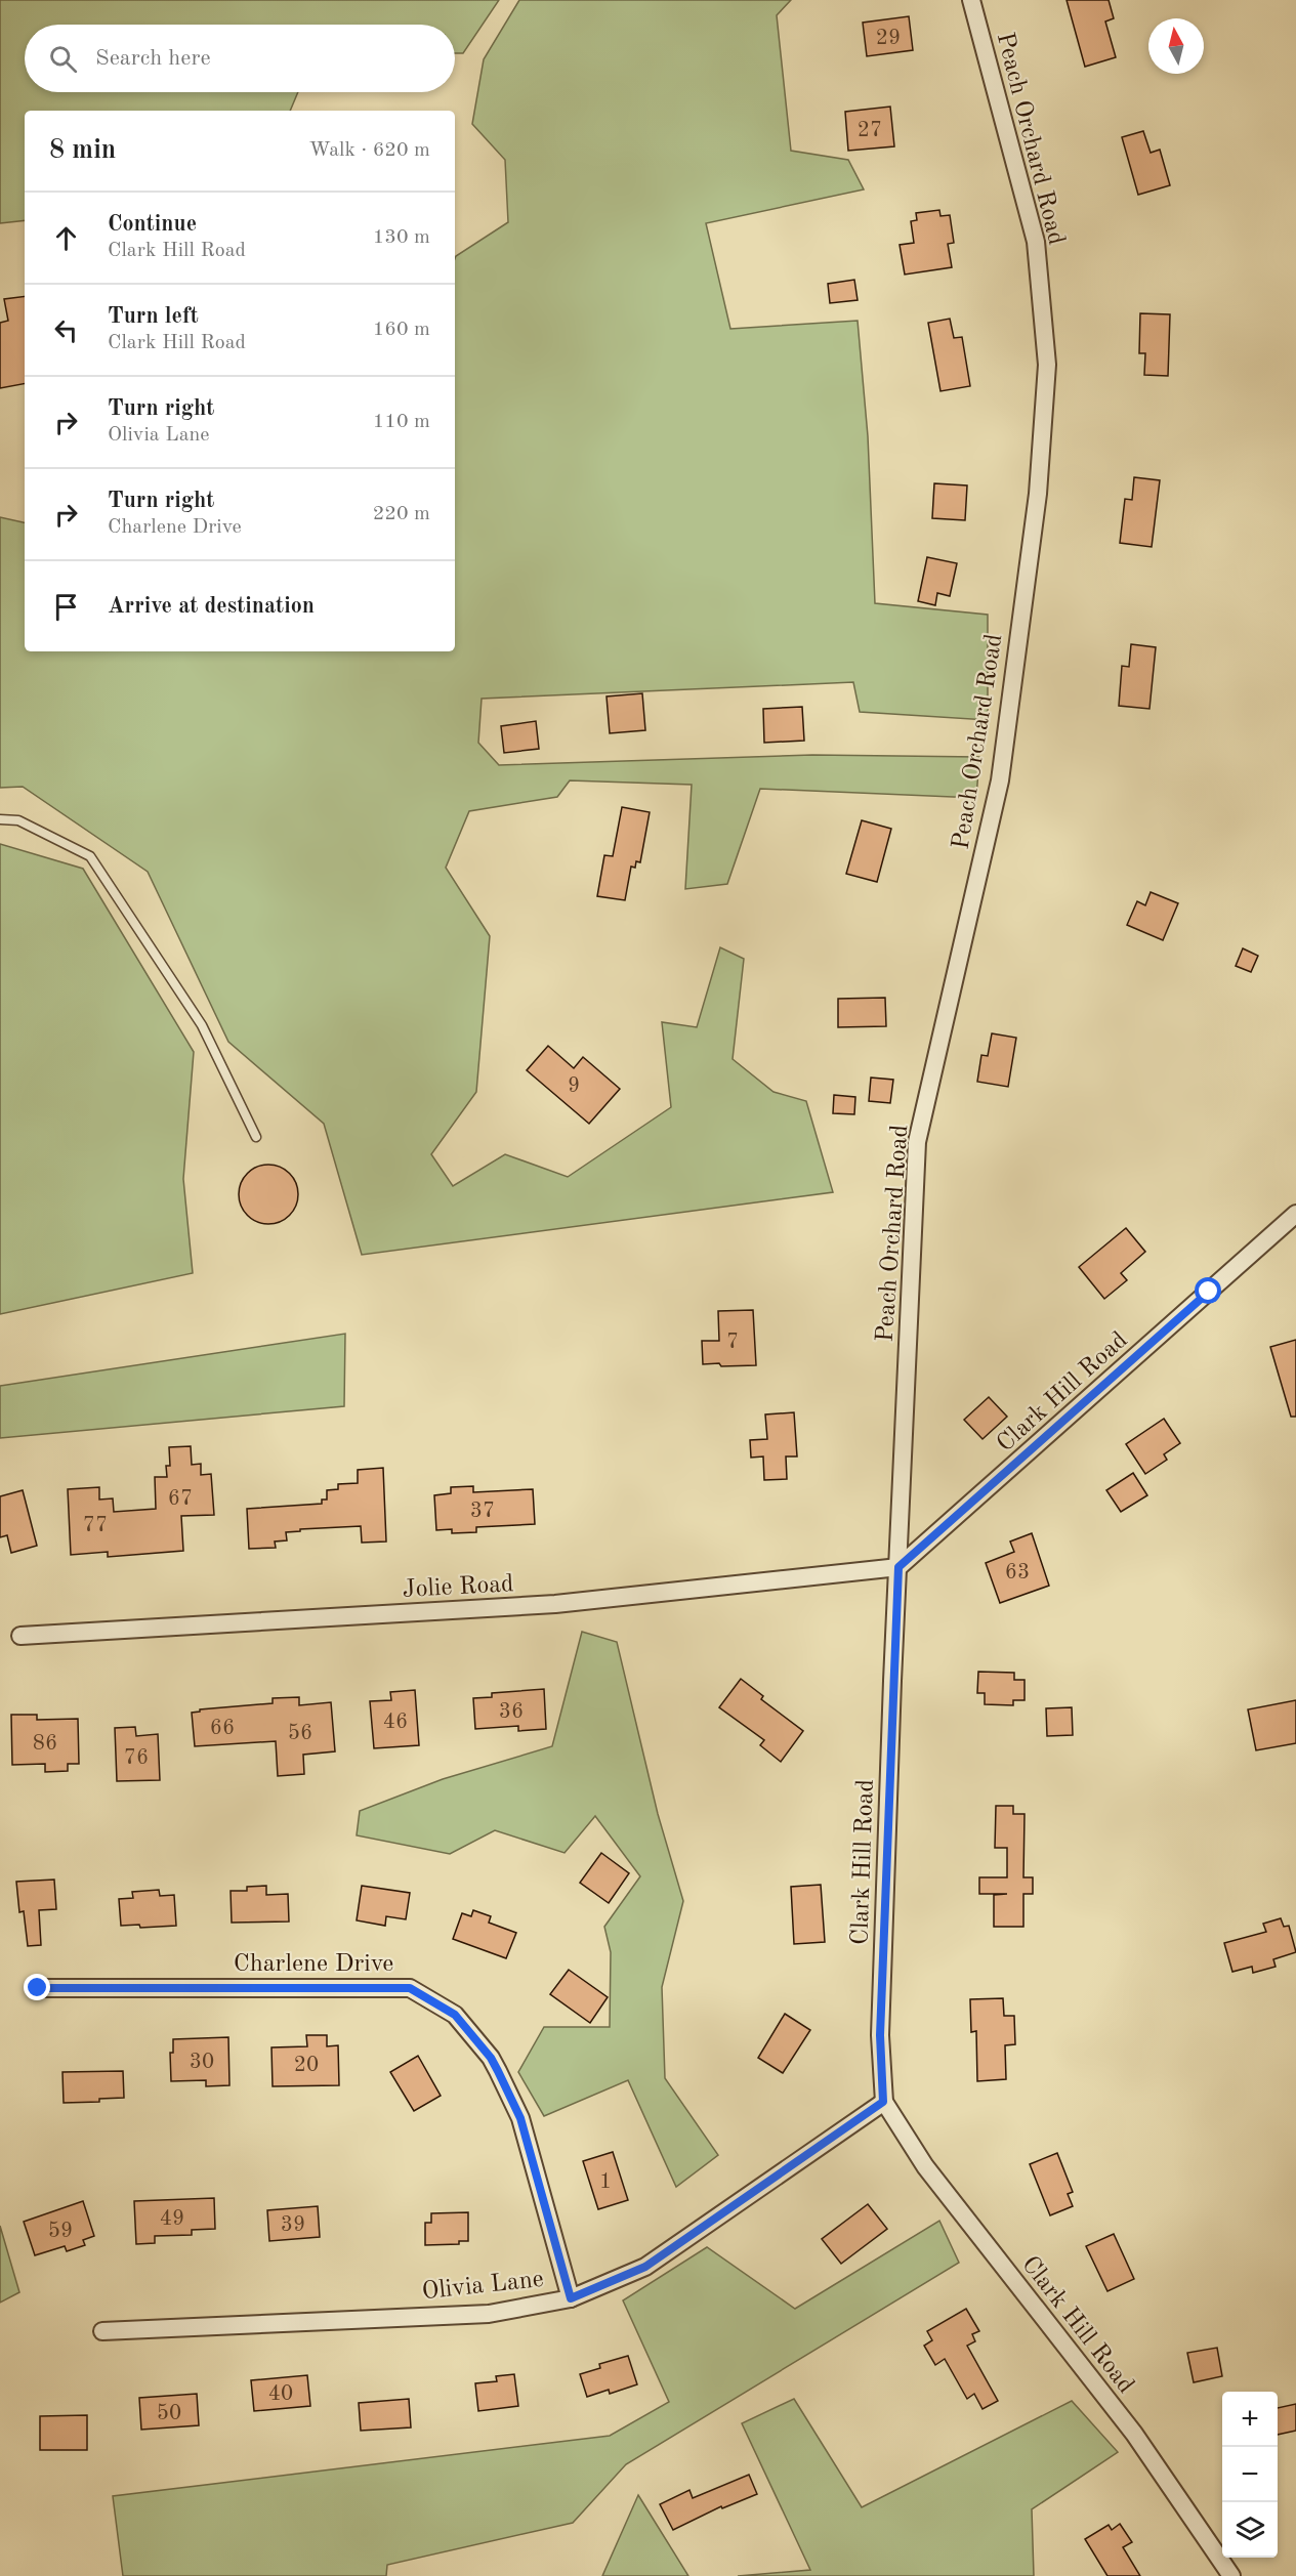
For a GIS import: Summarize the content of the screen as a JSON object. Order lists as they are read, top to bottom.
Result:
{
  "streets": {
    "street": [
      "Peach Orchard Road",
      "Clark Hill Road",
      "Jolie Road",
      "Charlene Drive",
      "Olivia Lane"
    ]
  },
  "crossings": [
    ["Peach Orchard Road", "Clark Hill Road"],
    ["Peach Orchard Road", "Jolie Road"],
    ["Clark Hill Road", "Jolie Road"],
    ["Clark Hill Road", "Olivia Lane"],
    ["Charlene Drive", "Olivia Lane"]
  ],
  "house_numbers": [
    "29",
    "27",
    "9",
    "7",
    "67",
    "37",
    "77",
    "63",
    "36",
    "46",
    "66",
    "56",
    "86",
    "76",
    "30",
    "20",
    "1",
    "49",
    "39",
    "59",
    "40",
    "50"
  ],
  "north": "top",
  "page": {
    "search": "Search here",
    "heading": ["8 min", "Walk · 620 m"],
    "list": [
      ["Continue", "Clark Hill Road", "130 m"],
      ["Turn left", "Clark Hill Road", "160 m"],
      ["Turn right", "Olivia Lane", "110 m"],
      ["Turn right", "Charlene Drive", "220 m"],
      "Arrive at destination"
    ],
    "map_buttons": ["+", "−"]
  }
}
